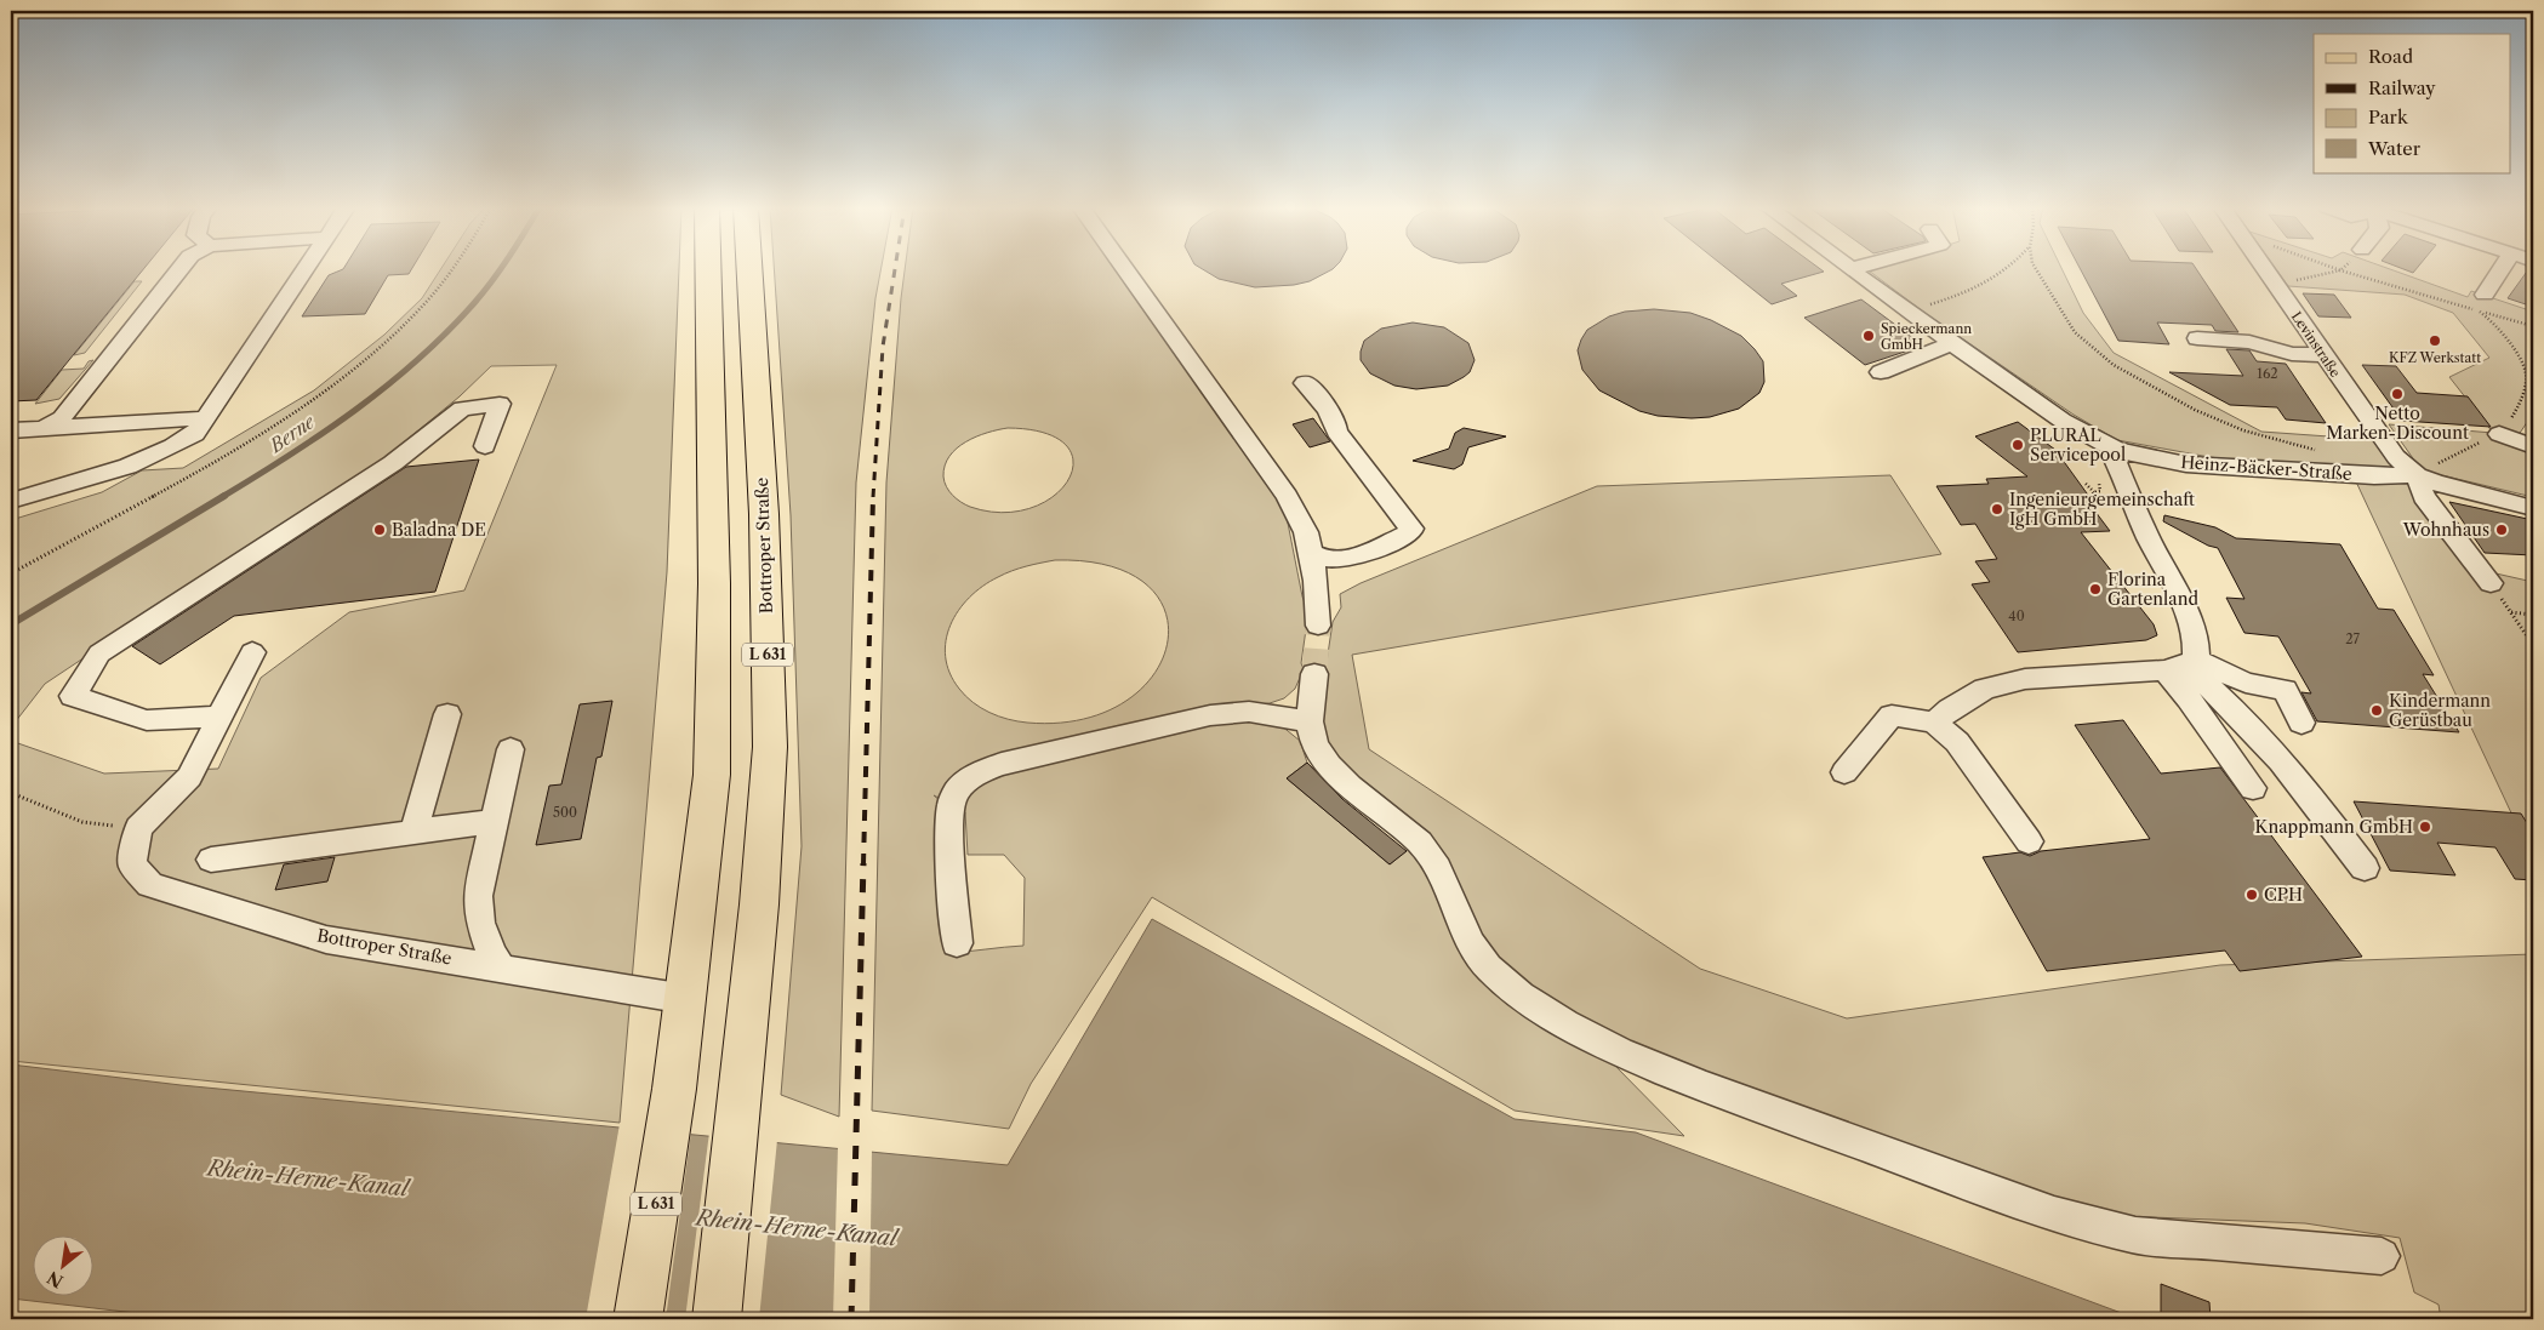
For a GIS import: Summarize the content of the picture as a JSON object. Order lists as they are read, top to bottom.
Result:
{
  "streets": {
    "main road": ["Bottroper Straße", "L 631"],
    "street": ["Levinstraße", "Heinz-Bäcker-Straße"]
  },
  "crossings": [
    ["Levinstraße", "Heinz-Bäcker-Straße"],
    ["Bottroper Straße", "L 631"]
  ],
  "water": ["Berne", "Rhein-Herne-Kanal"],
  "places": [
    "Spieckermann GmbH",
    "KFZ Werkstatt",
    "Netto Marken-Discount",
    "PLURAL Servicepool",
    "Ingenieurgemeinschaft IgH GmbH",
    "Baladna DE",
    "Wohnhaus",
    "Florina Gartenland",
    "Kindermann Gerüstbau",
    "Knappmann GmbH",
    "CPH"
  ],
  "house_numbers": [
    "162",
    "40",
    "27",
    "500"
  ],
  "legend": [
    "Road",
    "Railway",
    "Park",
    "Water"
  ],
  "north": "bottom left"
}
